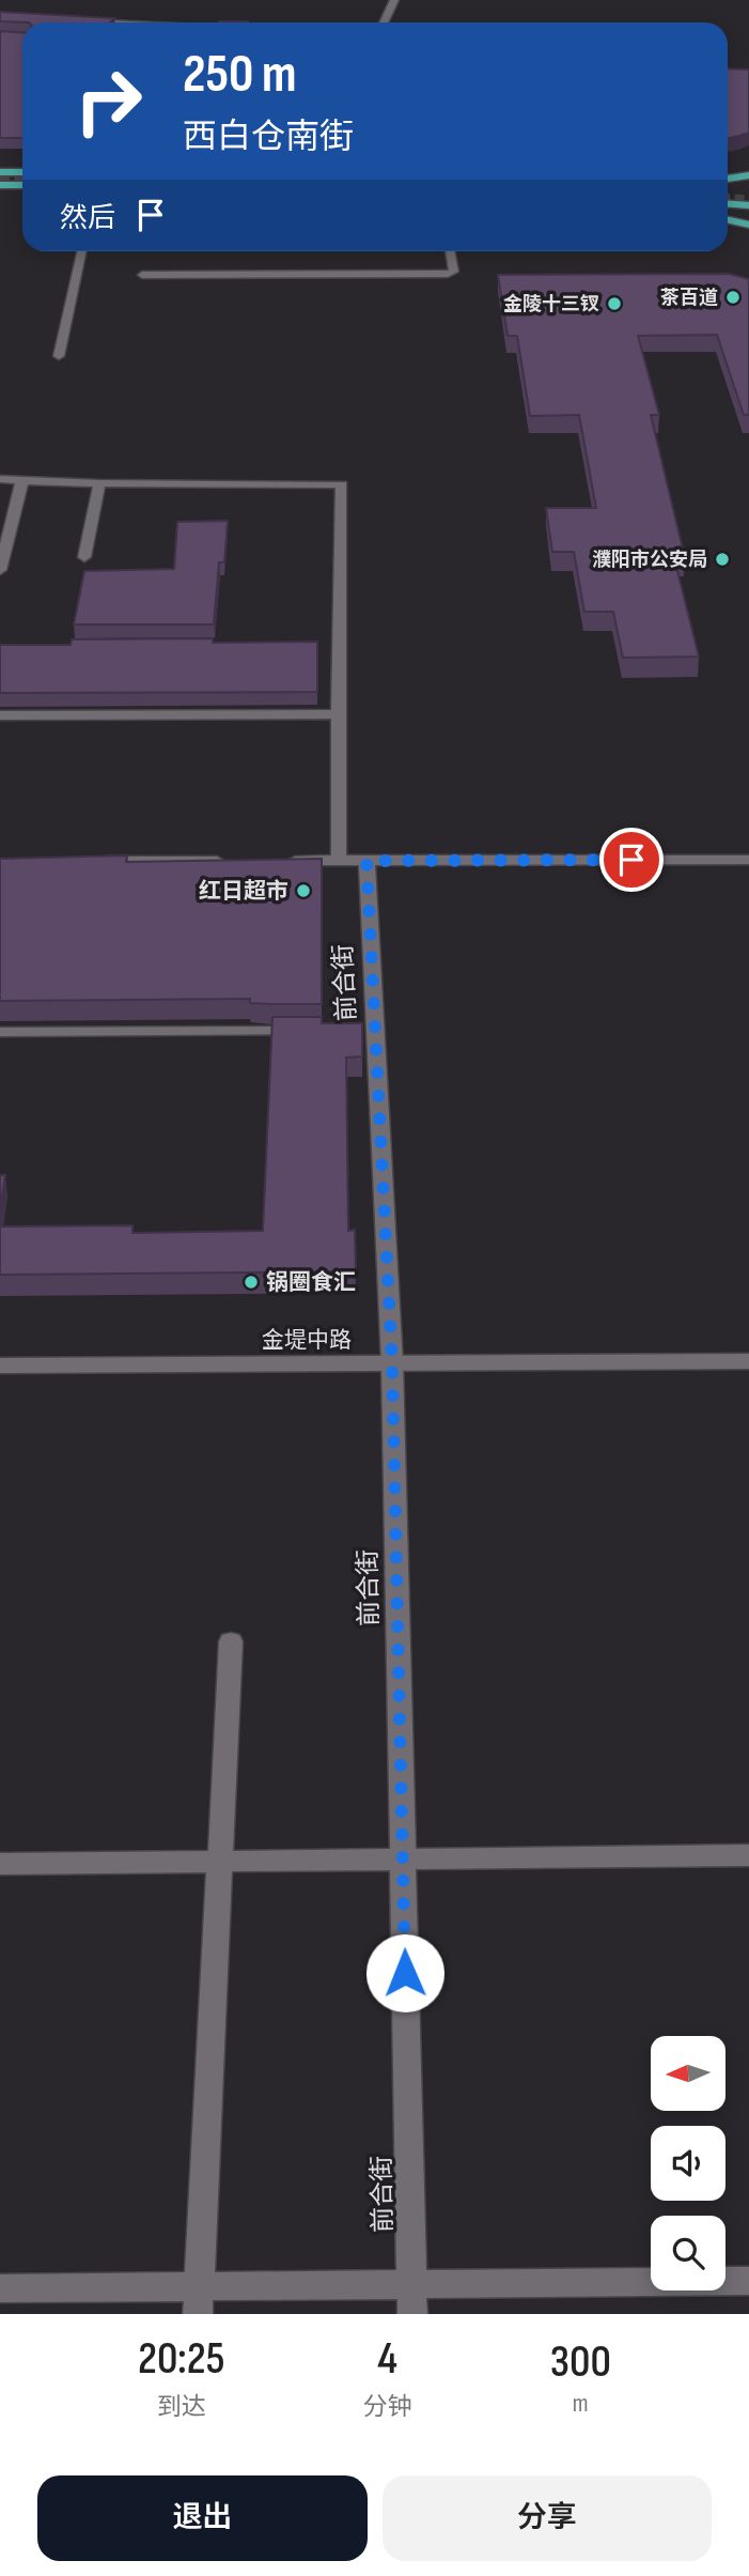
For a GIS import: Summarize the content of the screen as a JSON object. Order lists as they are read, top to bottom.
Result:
{
  "streets": {
    "street": ["前合街", "金堤中路"]
  },
  "crossings": [
    ["前合街", "金堤中路"]
  ],
  "places": [
    "茶百道",
    "金陵十三钗",
    "濮阳市公安局",
    "红日超市",
    "锅圈食汇"
  ],
  "north": "left",
  "page": {
    "turn": ["250 m", "西白仓南街"],
    "then": "然后",
    "eta": [
      "20:25",
      "到达",
      "4",
      "分钟",
      "300",
      "m"
    ],
    "buttons": ["退出", "分享"]
  }
}
